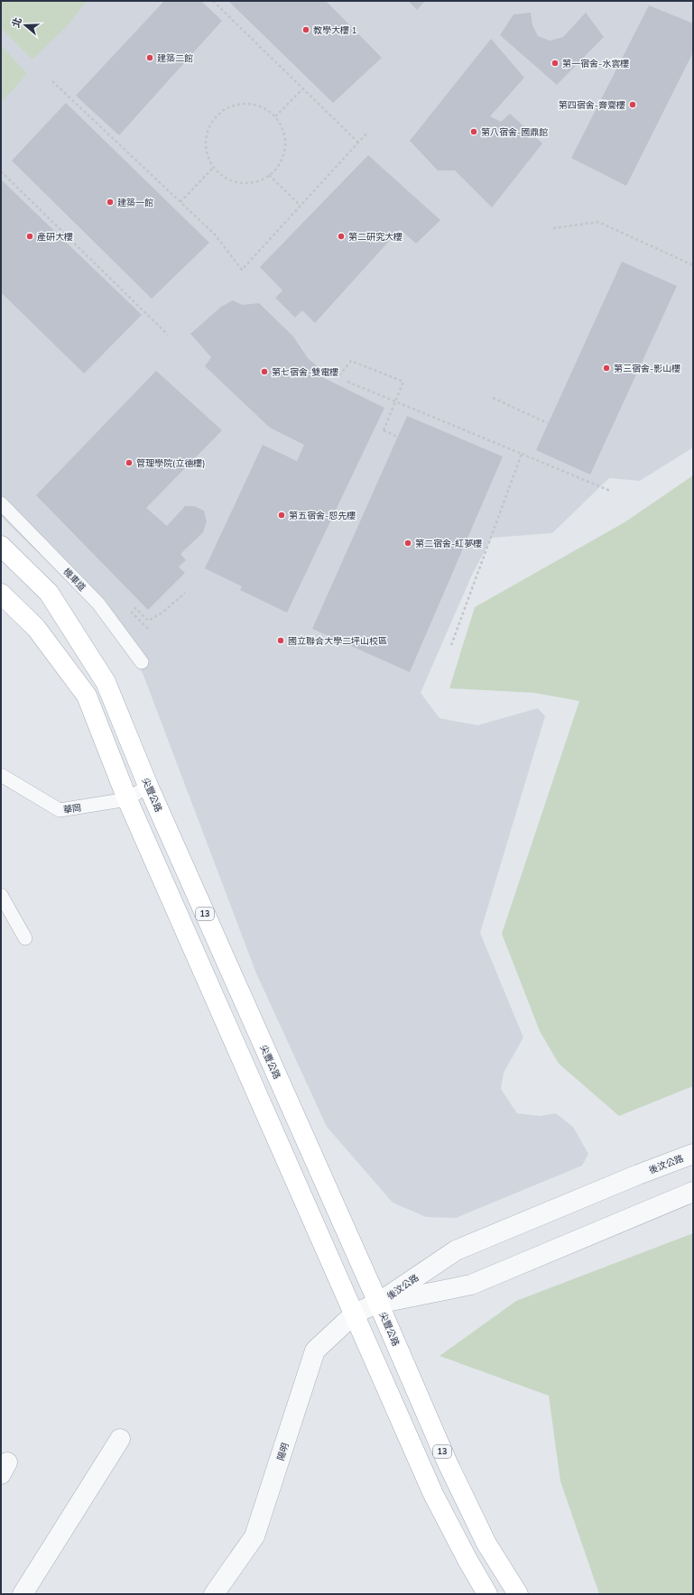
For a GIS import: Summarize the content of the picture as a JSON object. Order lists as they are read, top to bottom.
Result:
{
  "streets": {
    "main road": ["尖豐公路", "13"],
    "street": ["後汶公路", "陽明"],
    "lane": ["機車道", "華岡"]
  },
  "crossings": [
    ["尖豐公路", "華岡"],
    ["尖豐公路", "後汶公路"],
    ["尖豐公路", "陽明"],
    ["後汶公路", "陽明"]
  ],
  "places": [
    "教學大樓 1",
    "建築二館",
    "第一宿舍-水雲樓",
    "第四宿舍-霽齋樓",
    "第八宿舍-國鼎館",
    "建築一館",
    "產研大樓",
    "第二研究大樓",
    "第三宿舍-影山樓",
    "第七宿舍-雙電樓",
    "管理學院(立德樓)",
    "第五宿舍-恕先樓",
    "第二宿舍-紅夢樓",
    "國立聯合大學二坪山校區"
  ],
  "north": "left"
}
